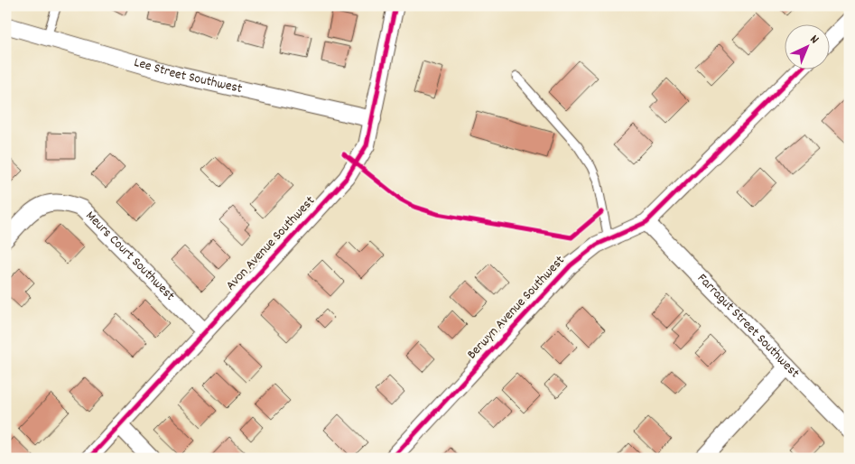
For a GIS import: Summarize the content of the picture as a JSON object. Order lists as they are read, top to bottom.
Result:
{
  "streets": {
    "street": [
      "Lee Street Southwest",
      "Avon Avenue Southwest",
      "Meurs Court Southwest",
      "Berwyn Avenue Southwest",
      "Farragut Street Southwest"
    ]
  },
  "crossings": [
    ["Lee Street Southwest", "Avon Avenue Southwest"],
    ["Avon Avenue Southwest", "Meurs Court Southwest"],
    ["Berwyn Avenue Southwest", "Farragut Street Southwest"]
  ],
  "north": "top right"
}
